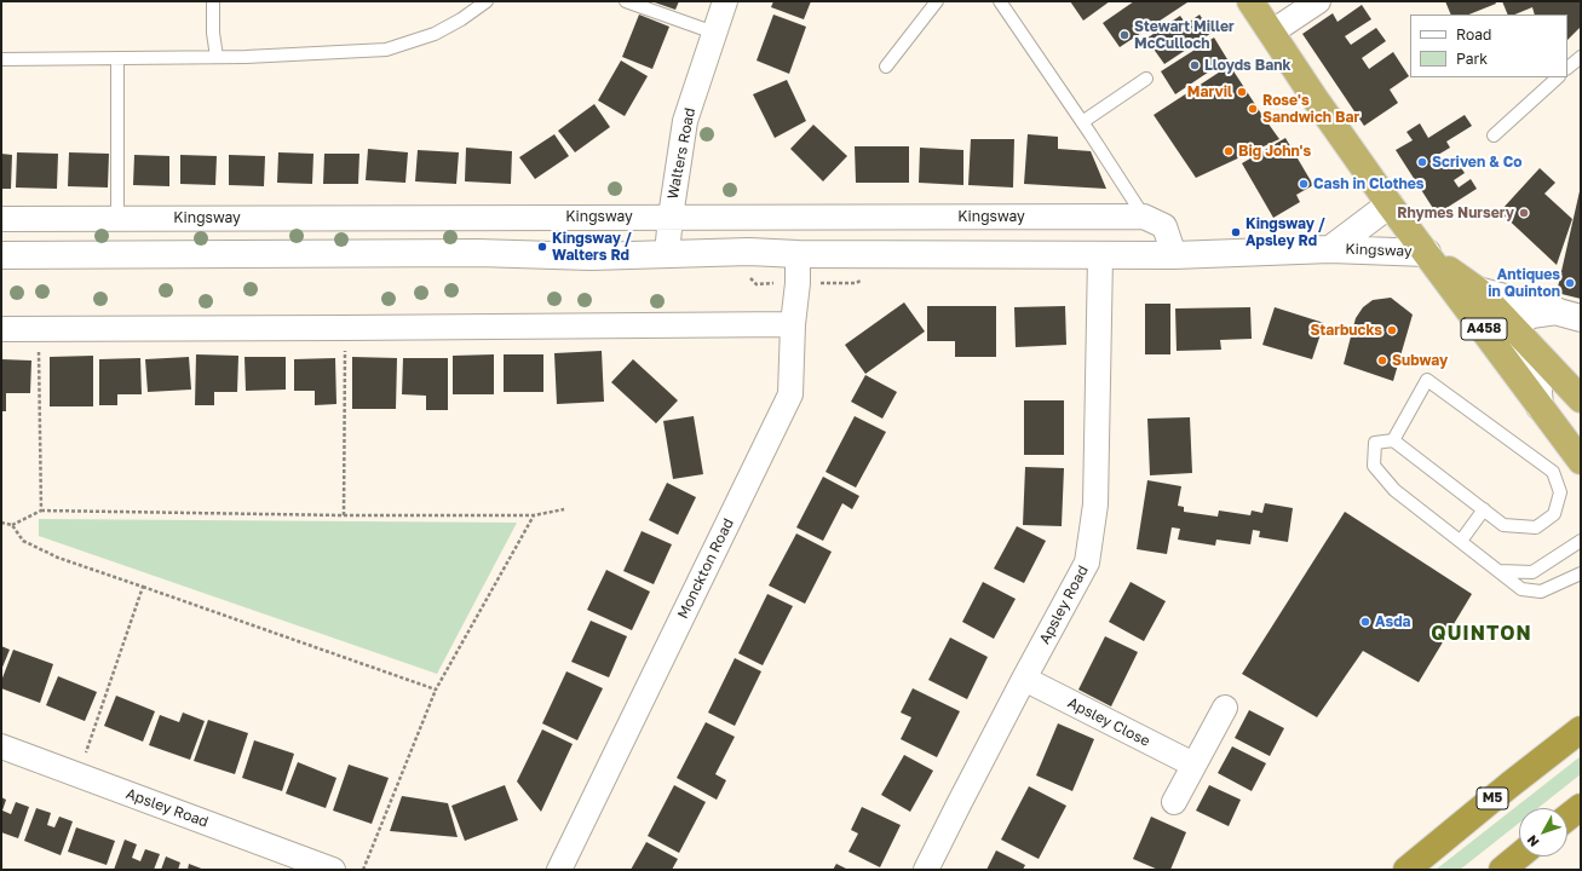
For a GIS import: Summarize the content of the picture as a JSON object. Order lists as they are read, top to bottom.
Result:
{
  "streets": {
    "highway": ["A458", "M5"],
    "street": [
      "Walters Road",
      "Kingsway",
      "Monckton Road",
      "Apsley Road",
      "Apsley Close"
    ]
  },
  "crossings": [
    ["Walters Road", "Kingsway"],
    ["Kingsway", "A458"],
    ["Kingsway", "Monckton Road"],
    ["Kingsway", "Apsley Road"],
    ["Apsley Road", "Apsley Close"]
  ],
  "districts": ["QUINTON"],
  "places": [
    "Stewart Miller McCulloch",
    "Lloyds Bank",
    "Marvil",
    "Rose's Sandwich Bar",
    "Big John's",
    "Scriven & Co",
    "Cash in Clothes",
    "Rhymes Nursery",
    "Kingsway / Apsley Rd",
    "Kingsway / Walters Rd",
    "Antiques in Quinton",
    "Starbucks",
    "Subway",
    "Asda"
  ],
  "legend": ["Road", "Park"],
  "north": "bottom left"
}
